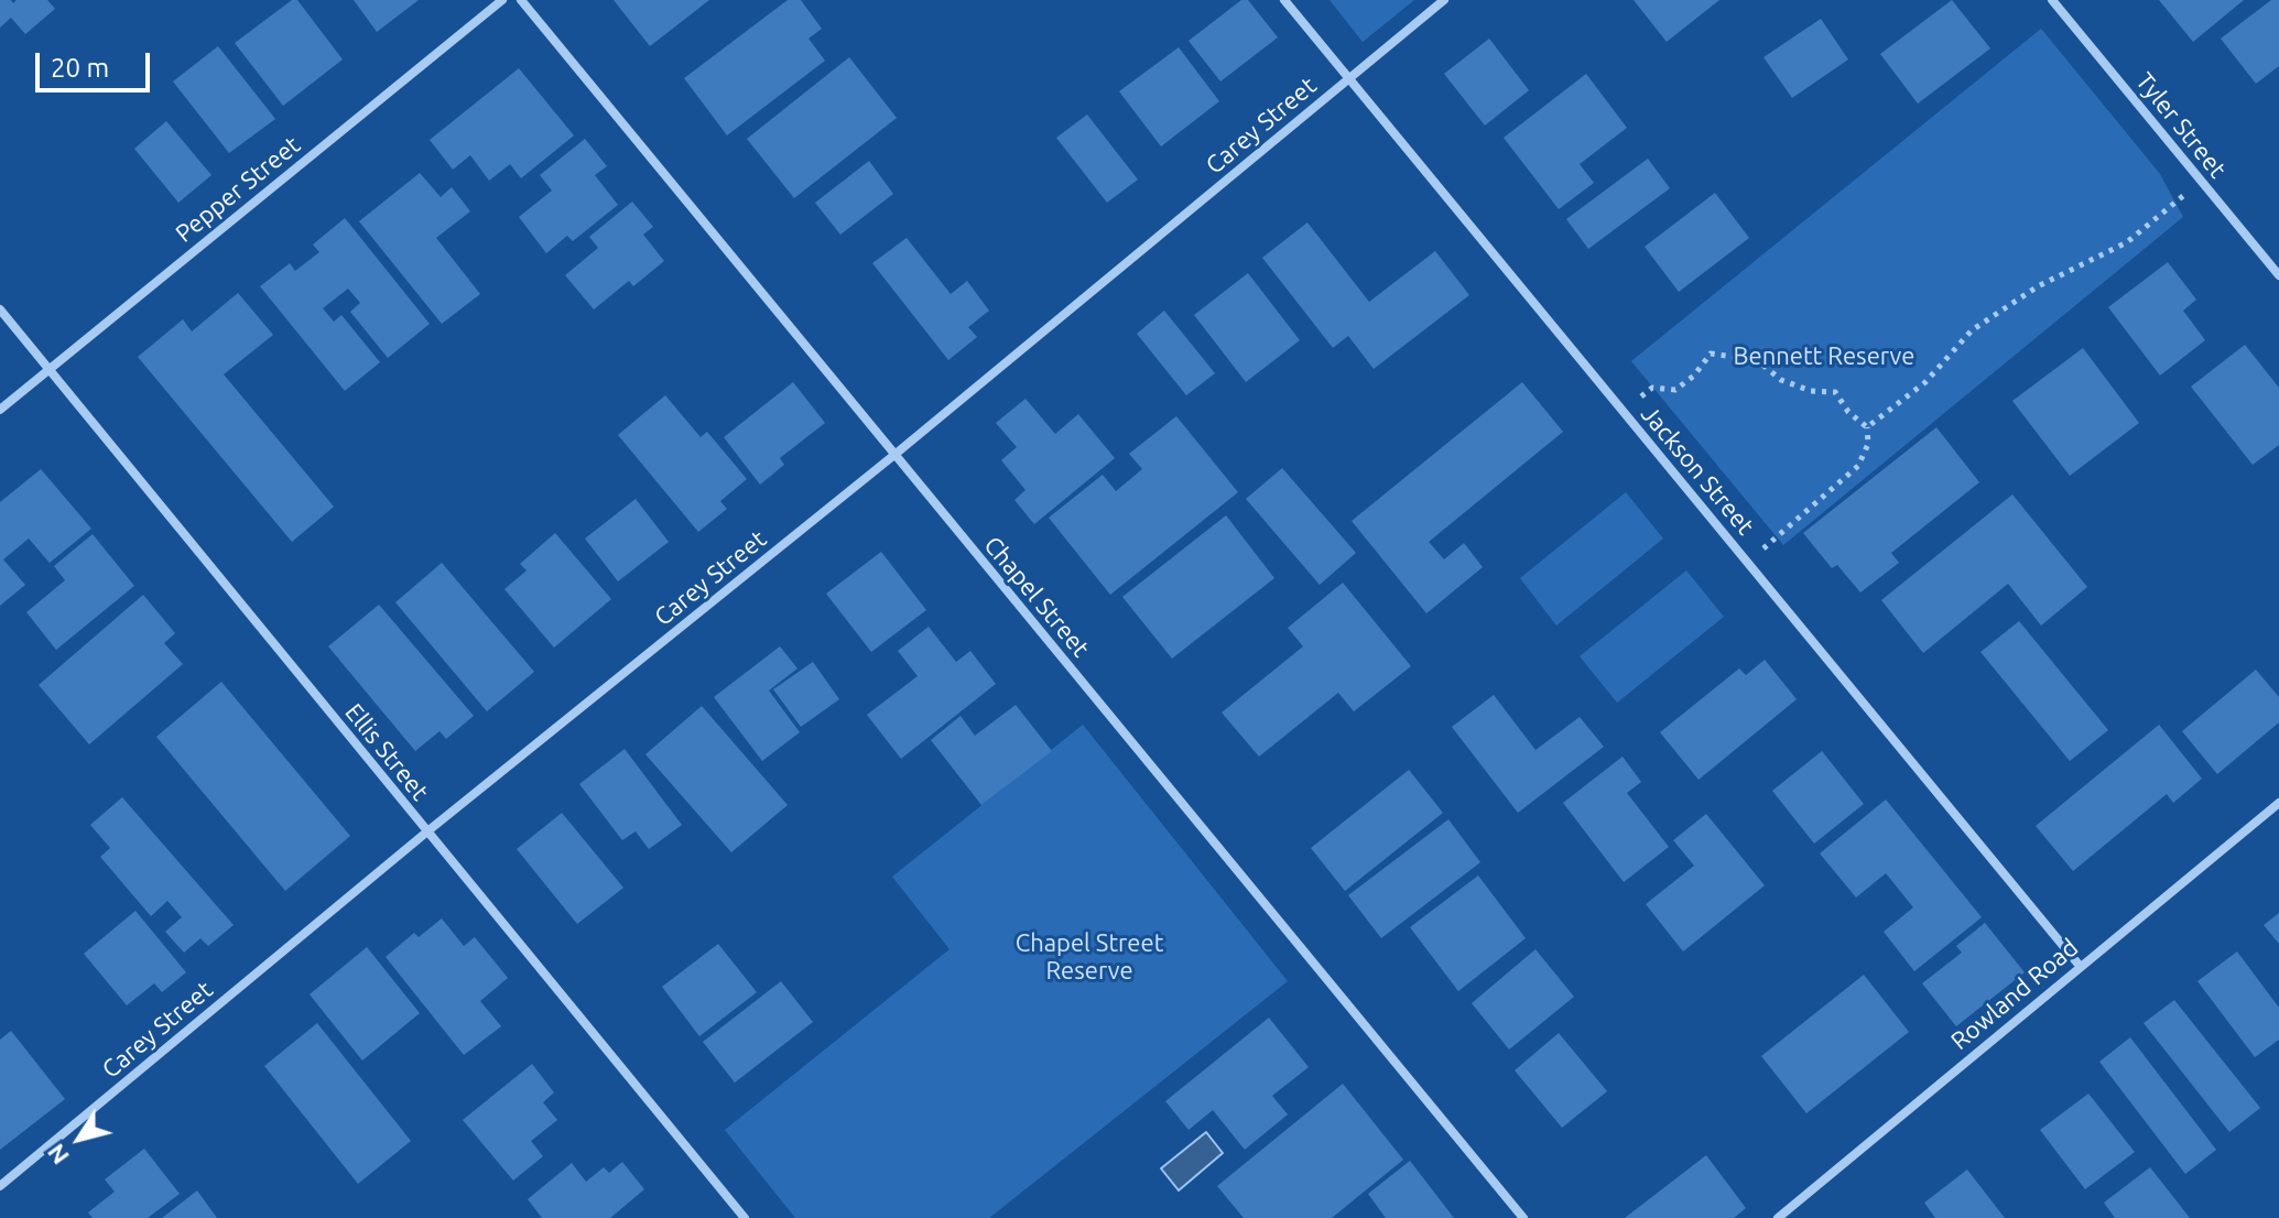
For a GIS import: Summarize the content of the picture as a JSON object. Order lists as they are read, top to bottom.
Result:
{
  "streets": {
    "street": [
      "Carey Street",
      "Tyler Street",
      "Pepper Street",
      "Jackson Street",
      "Chapel Street",
      "Ellis Street",
      "Rowland Road"
    ]
  },
  "crossings": [
    ["Carey Street", "Jackson Street"],
    ["Carey Street", "Chapel Street"],
    ["Carey Street", "Ellis Street"],
    ["Pepper Street", "Ellis Street"],
    ["Jackson Street", "Rowland Road"]
  ],
  "parks": ["Bennett Reserve", "Chapel Street Reserve"],
  "scale_bar": "20 m",
  "north": "bottom left"
}
